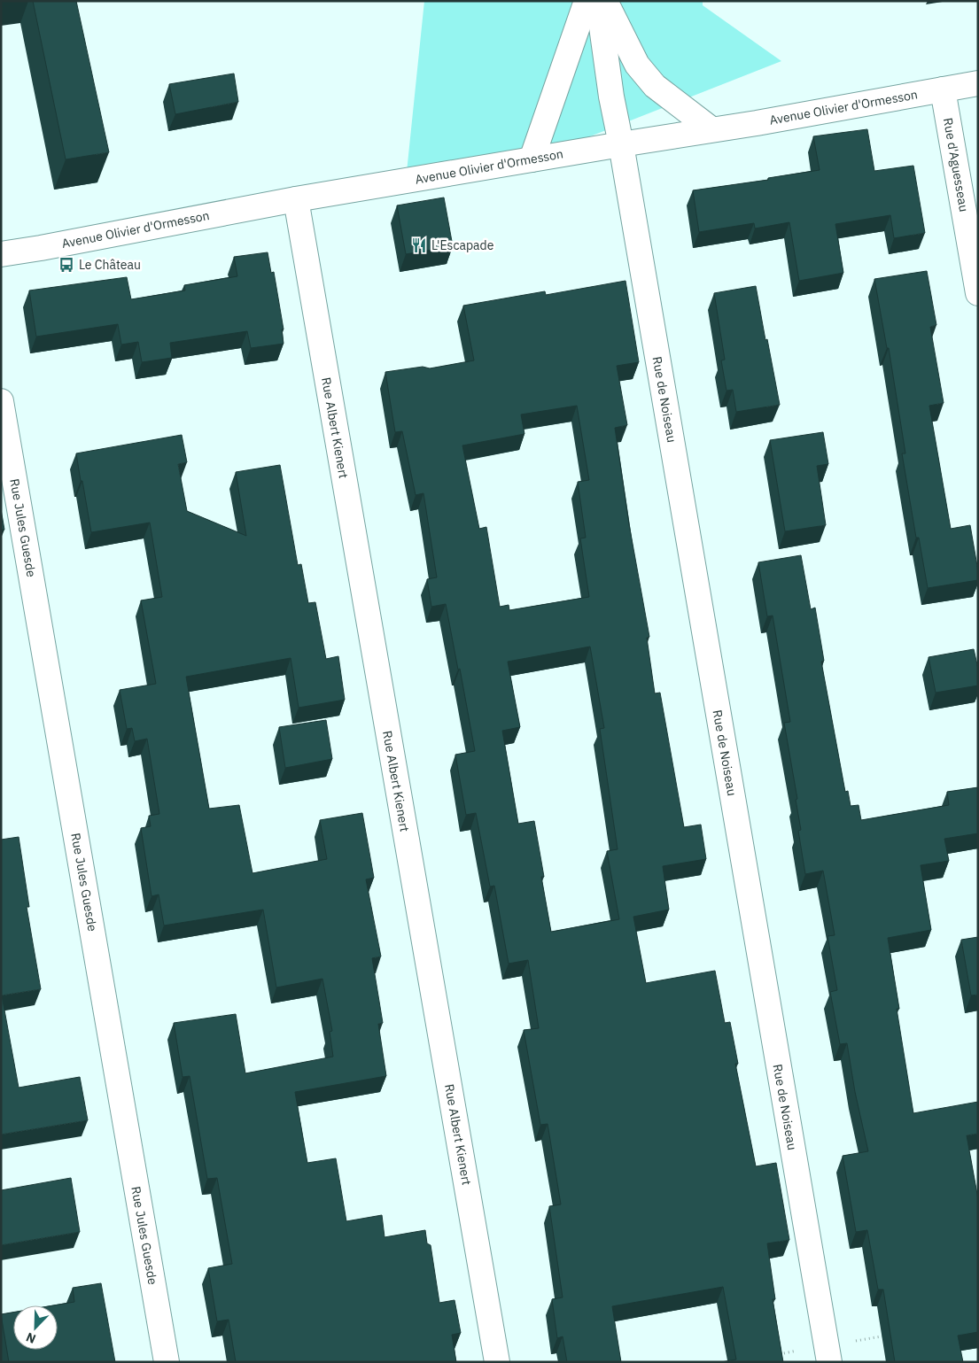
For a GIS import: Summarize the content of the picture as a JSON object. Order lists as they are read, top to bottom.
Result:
{
  "streets": {
    "street": [
      "Avenue Olivier d'Ormesson",
      "Rue d'Aguesseau",
      "Rue de Noiseau",
      "Rue Albert Kienert",
      "Rue Jules Guesde"
    ]
  },
  "crossings": [
    ["Avenue Olivier d'Ormesson", "Rue d'Aguesseau"],
    ["Avenue Olivier d'Ormesson", "Rue de Noiseau"],
    ["Avenue Olivier d'Ormesson", "Rue Albert Kienert"]
  ],
  "places": {
    "restaurant": ["L'Escapade"],
    "bus stop": ["Le Château"]
  },
  "north": "bottom left"
}
